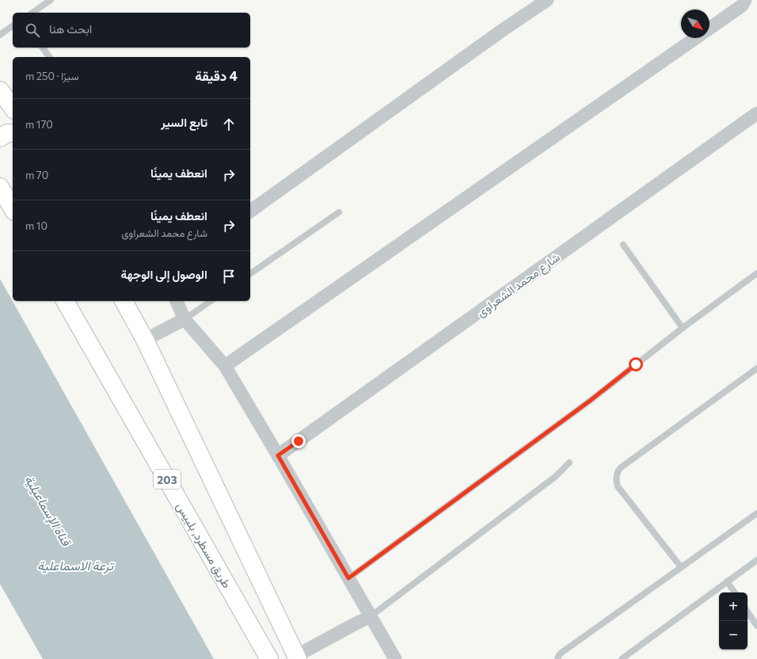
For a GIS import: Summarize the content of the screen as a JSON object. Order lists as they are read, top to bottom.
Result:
{
  "streets": {
    "main road": ["203", "طريق مسطرد, بلبيس"],
    "street": ["شارع محمد الشعراوى"]
  },
  "water": ["قناة الإسماعيلية", "ترعة الاسماعلية"],
  "north": "bottom right",
  "page": {
    "search": "ابحث هنا",
    "heading": ["4 دقيقة", "سيرًا · 250 m"],
    "list": [
      ["تابع السير", "170 m"],
      ["انعطف يمينًا", "70 m"],
      ["انعطف يمينًا", "شارع محمد الشعراوى", "10 m"],
      "الوصول إلى الوجهة"
    ],
    "map_buttons": ["+", "−"]
  }
}
